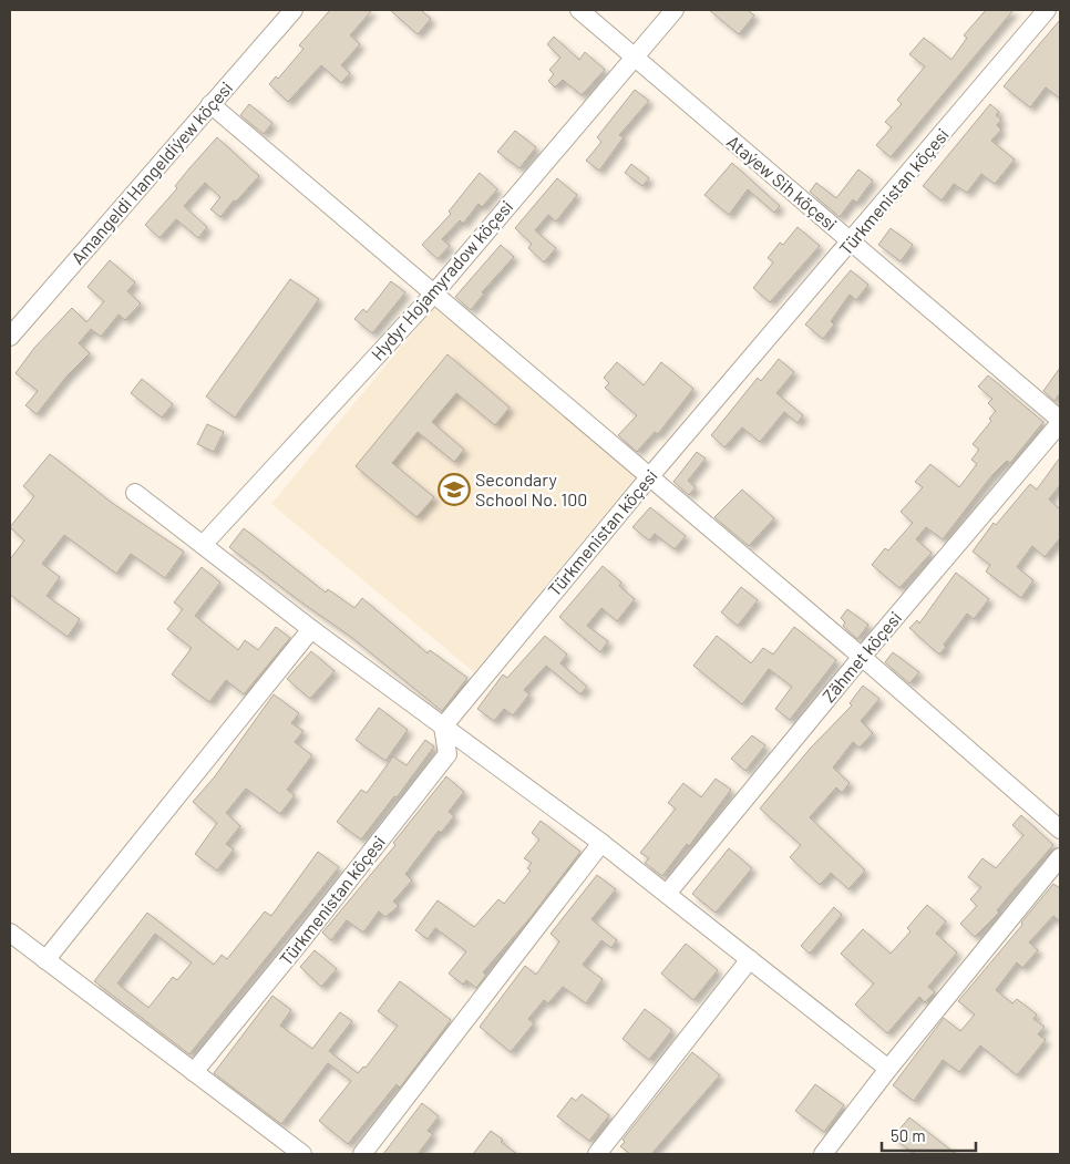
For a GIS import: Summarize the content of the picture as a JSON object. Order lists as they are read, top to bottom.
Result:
{
  "streets": {
    "street": [
      "Amangeldi Hangeldiýew köçesi",
      "Ataýew Sih köçesi",
      "Türkmenistan köçesi",
      "Hydyr Hojamyradow köçesi",
      "Zähmet köçesi"
    ]
  },
  "crossings": [
    ["Ataýew Sih köçesi", "Türkmenistan köçesi"],
    ["Ataýew Sih köçesi", "Hydyr Hojamyradow köçesi"],
    ["Ataýew Sih köçesi", "Zähmet köçesi"]
  ],
  "places": {
    "school or university": ["Secondary School No. 100"]
  },
  "scale_bar": "50 m"
}
